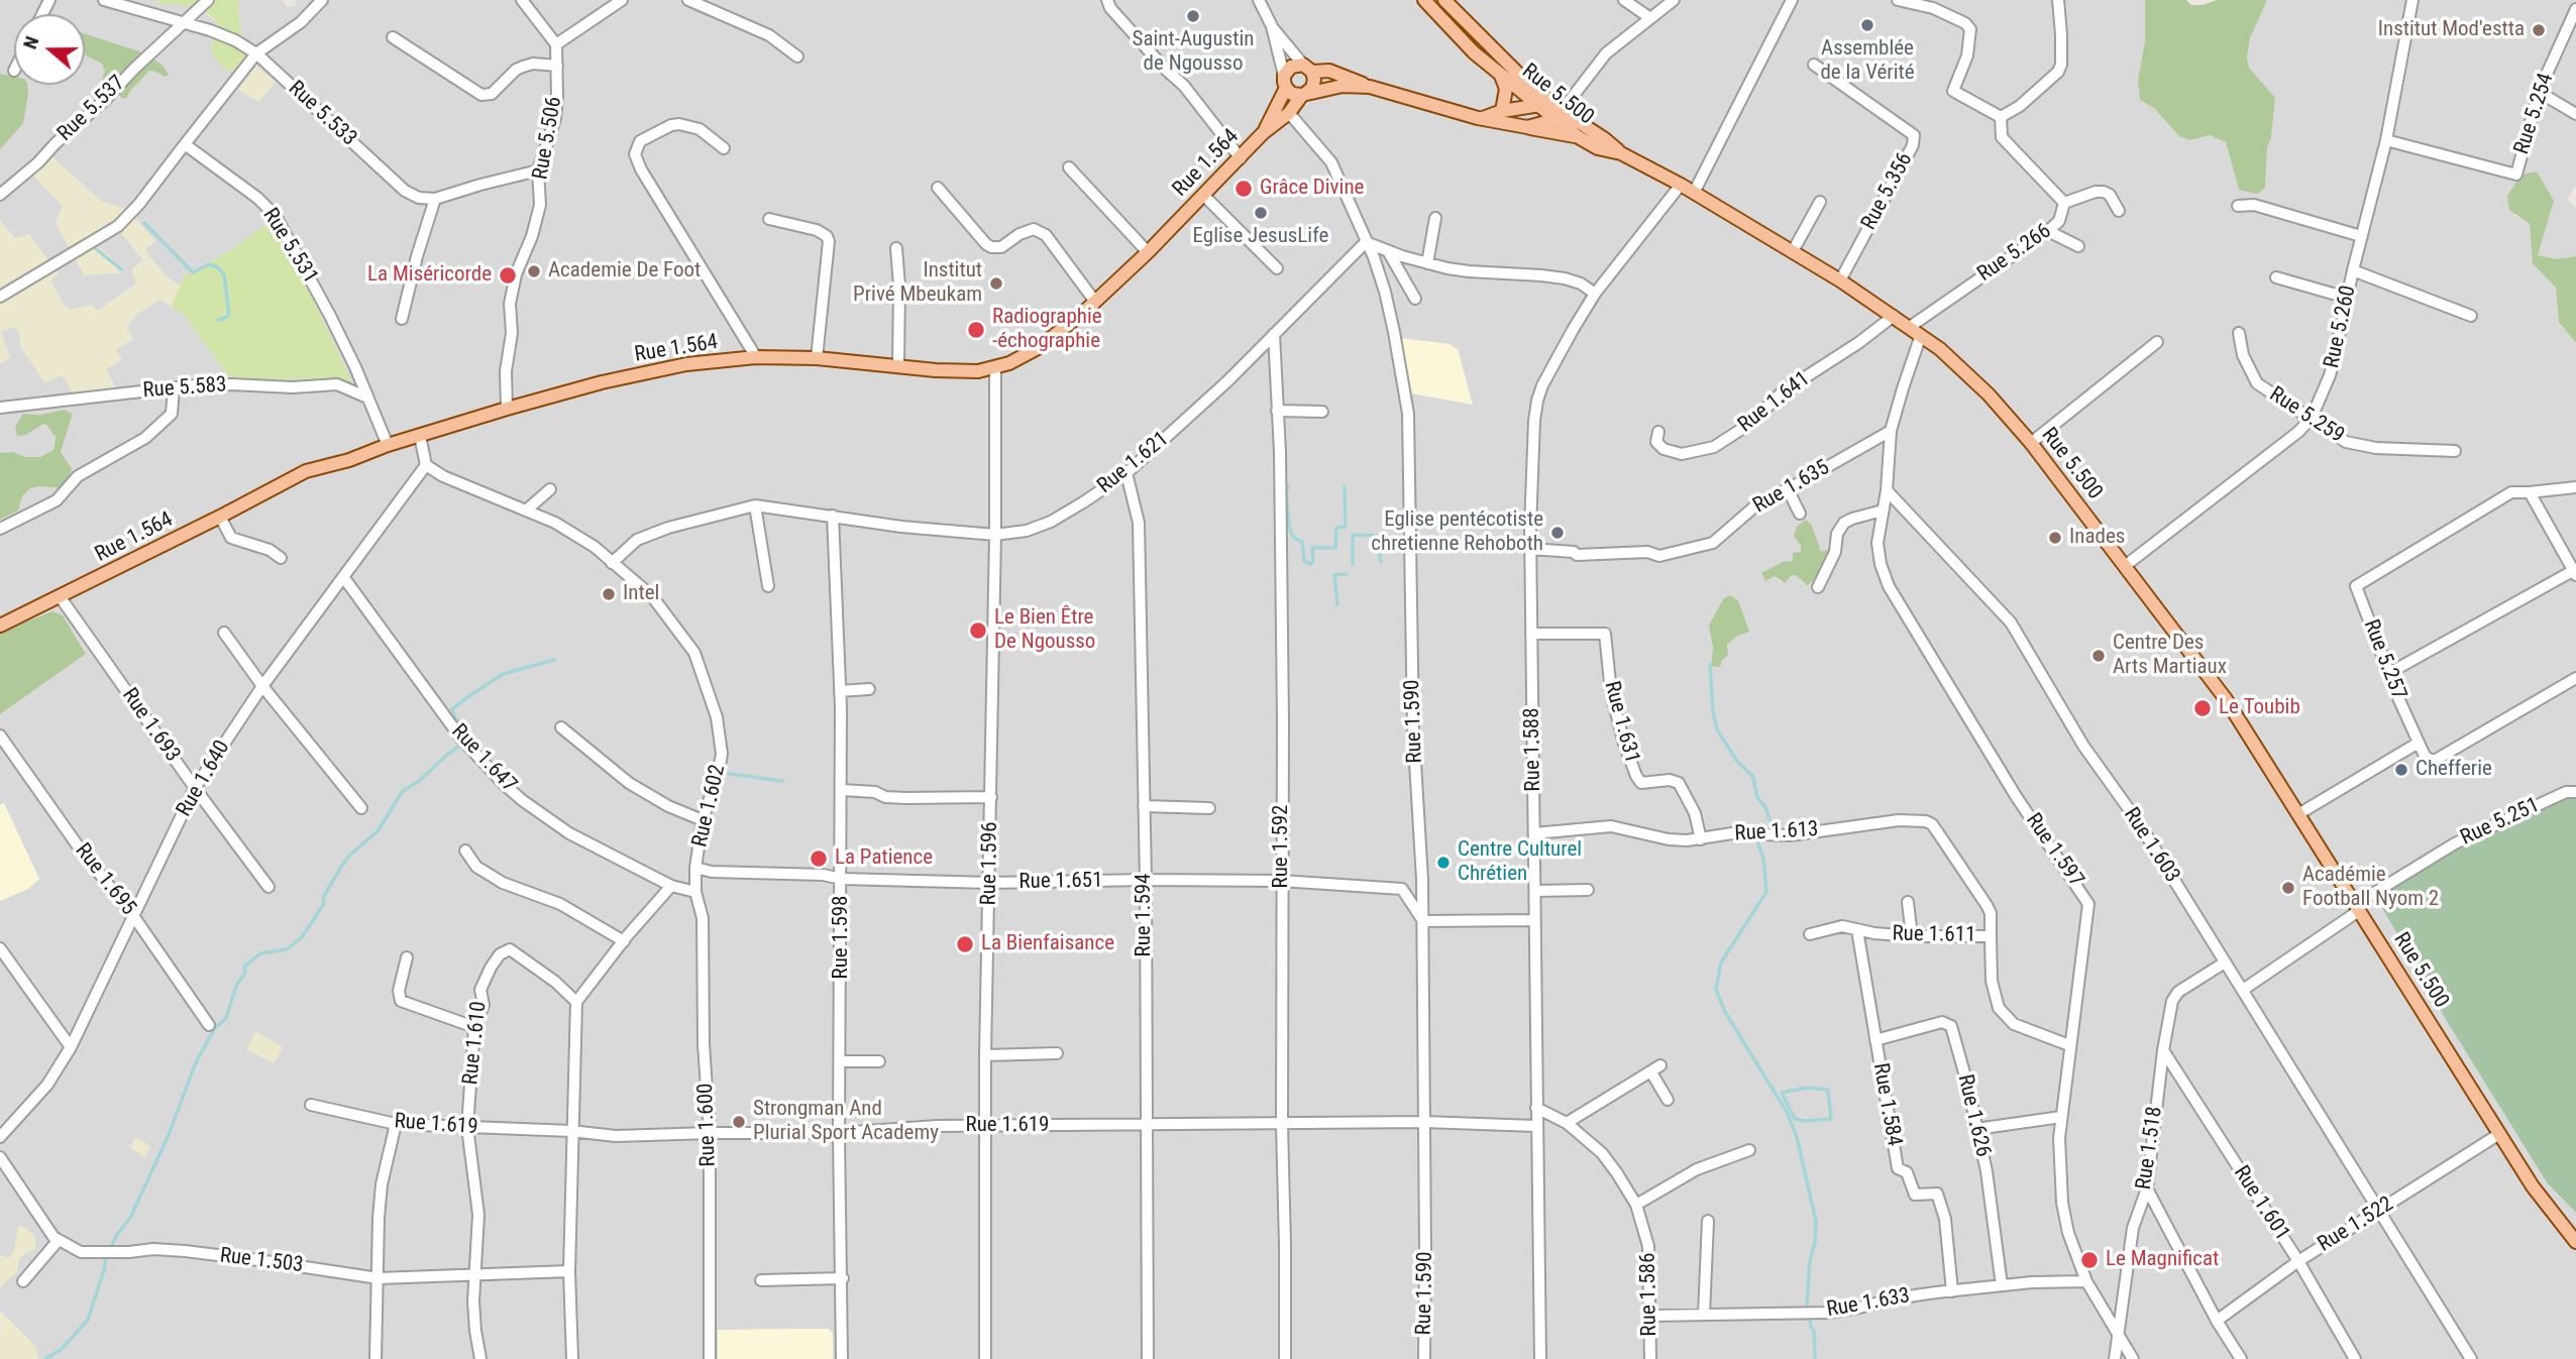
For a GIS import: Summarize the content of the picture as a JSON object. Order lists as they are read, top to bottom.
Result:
{
  "streets": {
    "main road": ["Rue 5.500", "Rue 1.564"],
    "street": [
      "Rue 5.537",
      "Rue 5.533",
      "Rue 5.254",
      "Rue 5.506",
      "Rue 5.356",
      "Rue 5.531",
      "Rue 5.266",
      "Rue 5.260",
      "Rue 5.583",
      "Rue 1.641",
      "Rue 5.259",
      "Rue 1.621",
      "Rue 1.635",
      "Rue 5.257",
      "Rue 1.590",
      "Rue 1.631",
      "Rue 1.693",
      "Rue 1.588",
      "Rue 1.647",
      "Rue 1.640",
      "Rue 1.602",
      "Rue 5.251",
      "Rue 1.613",
      "Rue 1.603",
      "Rue 1.592",
      "Rue 1.597",
      "Rue 1.596",
      "Rue 1.695",
      "Rue 1.651",
      "Rue 1.594",
      "Rue 1.611",
      "Rue 1.598",
      "Rue 1.610",
      "Rue 1.584",
      "Rue 1.626",
      "Rue 1.619",
      "Rue 1.600",
      "Rue 1.518",
      "Rue 1.601",
      "Rue 1.522",
      "Rue 1.503",
      "Rue 1.586",
      "Rue 1.633"
    ]
  },
  "crossings": [
    ["Rue 5.500", "Rue 5.356"],
    ["Rue 5.500", "Rue 5.266"],
    ["Rue 5.500", "Rue 5.260"],
    ["Rue 5.500", "Rue 1.641"],
    ["Rue 5.500", "Rue 1.588"],
    ["Rue 5.500", "Rue 5.251"],
    ["Rue 5.500", "Rue 1.522"],
    ["Rue 5.537", "Rue 5.533"],
    ["Rue 5.254", "Rue 5.260"],
    ["Rue 5.506", "Rue 1.564"],
    ["Rue 1.564", "Rue 5.531"],
    ["Rue 1.564", "Rue 1.590"],
    ["Rue 1.564", "Rue 1.693"],
    ["Rue 1.564", "Rue 1.596"],
    ["Rue 5.531", "Rue 5.583"],
    ["Rue 5.260", "Rue 5.259"],
    ["Rue 1.621", "Rue 1.590"],
    ["Rue 1.621", "Rue 1.602"],
    ["Rue 1.621", "Rue 1.592"],
    ["Rue 1.621", "Rue 1.596"],
    ["Rue 1.621", "Rue 1.594"],
    ["Rue 1.621", "Rue 1.598"],
    ["Rue 1.635", "Rue 1.588"],
    ["Rue 1.590", "Rue 1.651"],
    ["Rue 1.590", "Rue 1.619"],
    ["Rue 1.631", "Rue 1.588"],
    ["Rue 1.631", "Rue 1.613"],
    ["Rue 1.693", "Rue 1.640"],
    ["Rue 1.588", "Rue 1.613"],
    ["Rue 1.588", "Rue 1.619"],
    ["Rue 1.588", "Rue 1.586"],
    ["Rue 1.647", "Rue 1.640"],
    ["Rue 1.640", "Rue 1.602"],
    ["Rue 1.640", "Rue 1.695"],
    ["Rue 1.602", "Rue 1.651"],
    ["Rue 1.602", "Rue 1.600"],
    ["Rue 5.251", "Rue 1.603"],
    ["Rue 1.613", "Rue 1.611"],
    ["Rue 1.603", "Rue 1.597"],
    ["Rue 1.603", "Rue 1.518"],
    ["Rue 1.603", "Rue 1.522"],
    ["Rue 1.592", "Rue 1.651"],
    ["Rue 1.592", "Rue 1.619"],
    ["Rue 1.597", "Rue 1.611"],
    ["Rue 1.597", "Rue 1.518"],
    ["Rue 1.597", "Rue 1.633"],
    ["Rue 1.596", "Rue 1.651"],
    ["Rue 1.596", "Rue 1.619"],
    ["Rue 1.651", "Rue 1.594"],
    ["Rue 1.651", "Rue 1.598"],
    ["Rue 1.594", "Rue 1.619"],
    ["Rue 1.611", "Rue 1.584"],
    ["Rue 1.598", "Rue 1.619"],
    ["Rue 1.610", "Rue 1.619"],
    ["Rue 1.610", "Rue 1.503"],
    ["Rue 1.584", "Rue 1.626"],
    ["Rue 1.584", "Rue 1.633"],
    ["Rue 1.626", "Rue 1.633"],
    ["Rue 1.619", "Rue 1.600"],
    ["Rue 1.518", "Rue 1.601"],
    ["Rue 1.601", "Rue 1.522"],
    ["Rue 1.586", "Rue 1.633"]
  ],
  "places": [
    "Saint-Augustin de Ngousso",
    "Assemblée de la Vérité",
    "Institut Mod'estta",
    "Grâce Divine",
    "Eglise JesusLife",
    "Academie De Foot",
    "La Miséricorde",
    "Institut Privé Mbeukam",
    "Radiographie -échographie",
    "Eglise pentécotiste chretienne Rehoboth",
    "Inades",
    "Intel",
    "Le Bien Être De Ngousso",
    "Centre Des Arts Martiaux",
    "Le Toubib",
    "Chefferie",
    "La Patience",
    "Centre Culturel Chrétien",
    "Académie Football Nyom 2",
    "La Bienfaisance",
    "Strongman And Plurial Sport Academy",
    "Le Magnificat"
  ],
  "north": "left"
}
